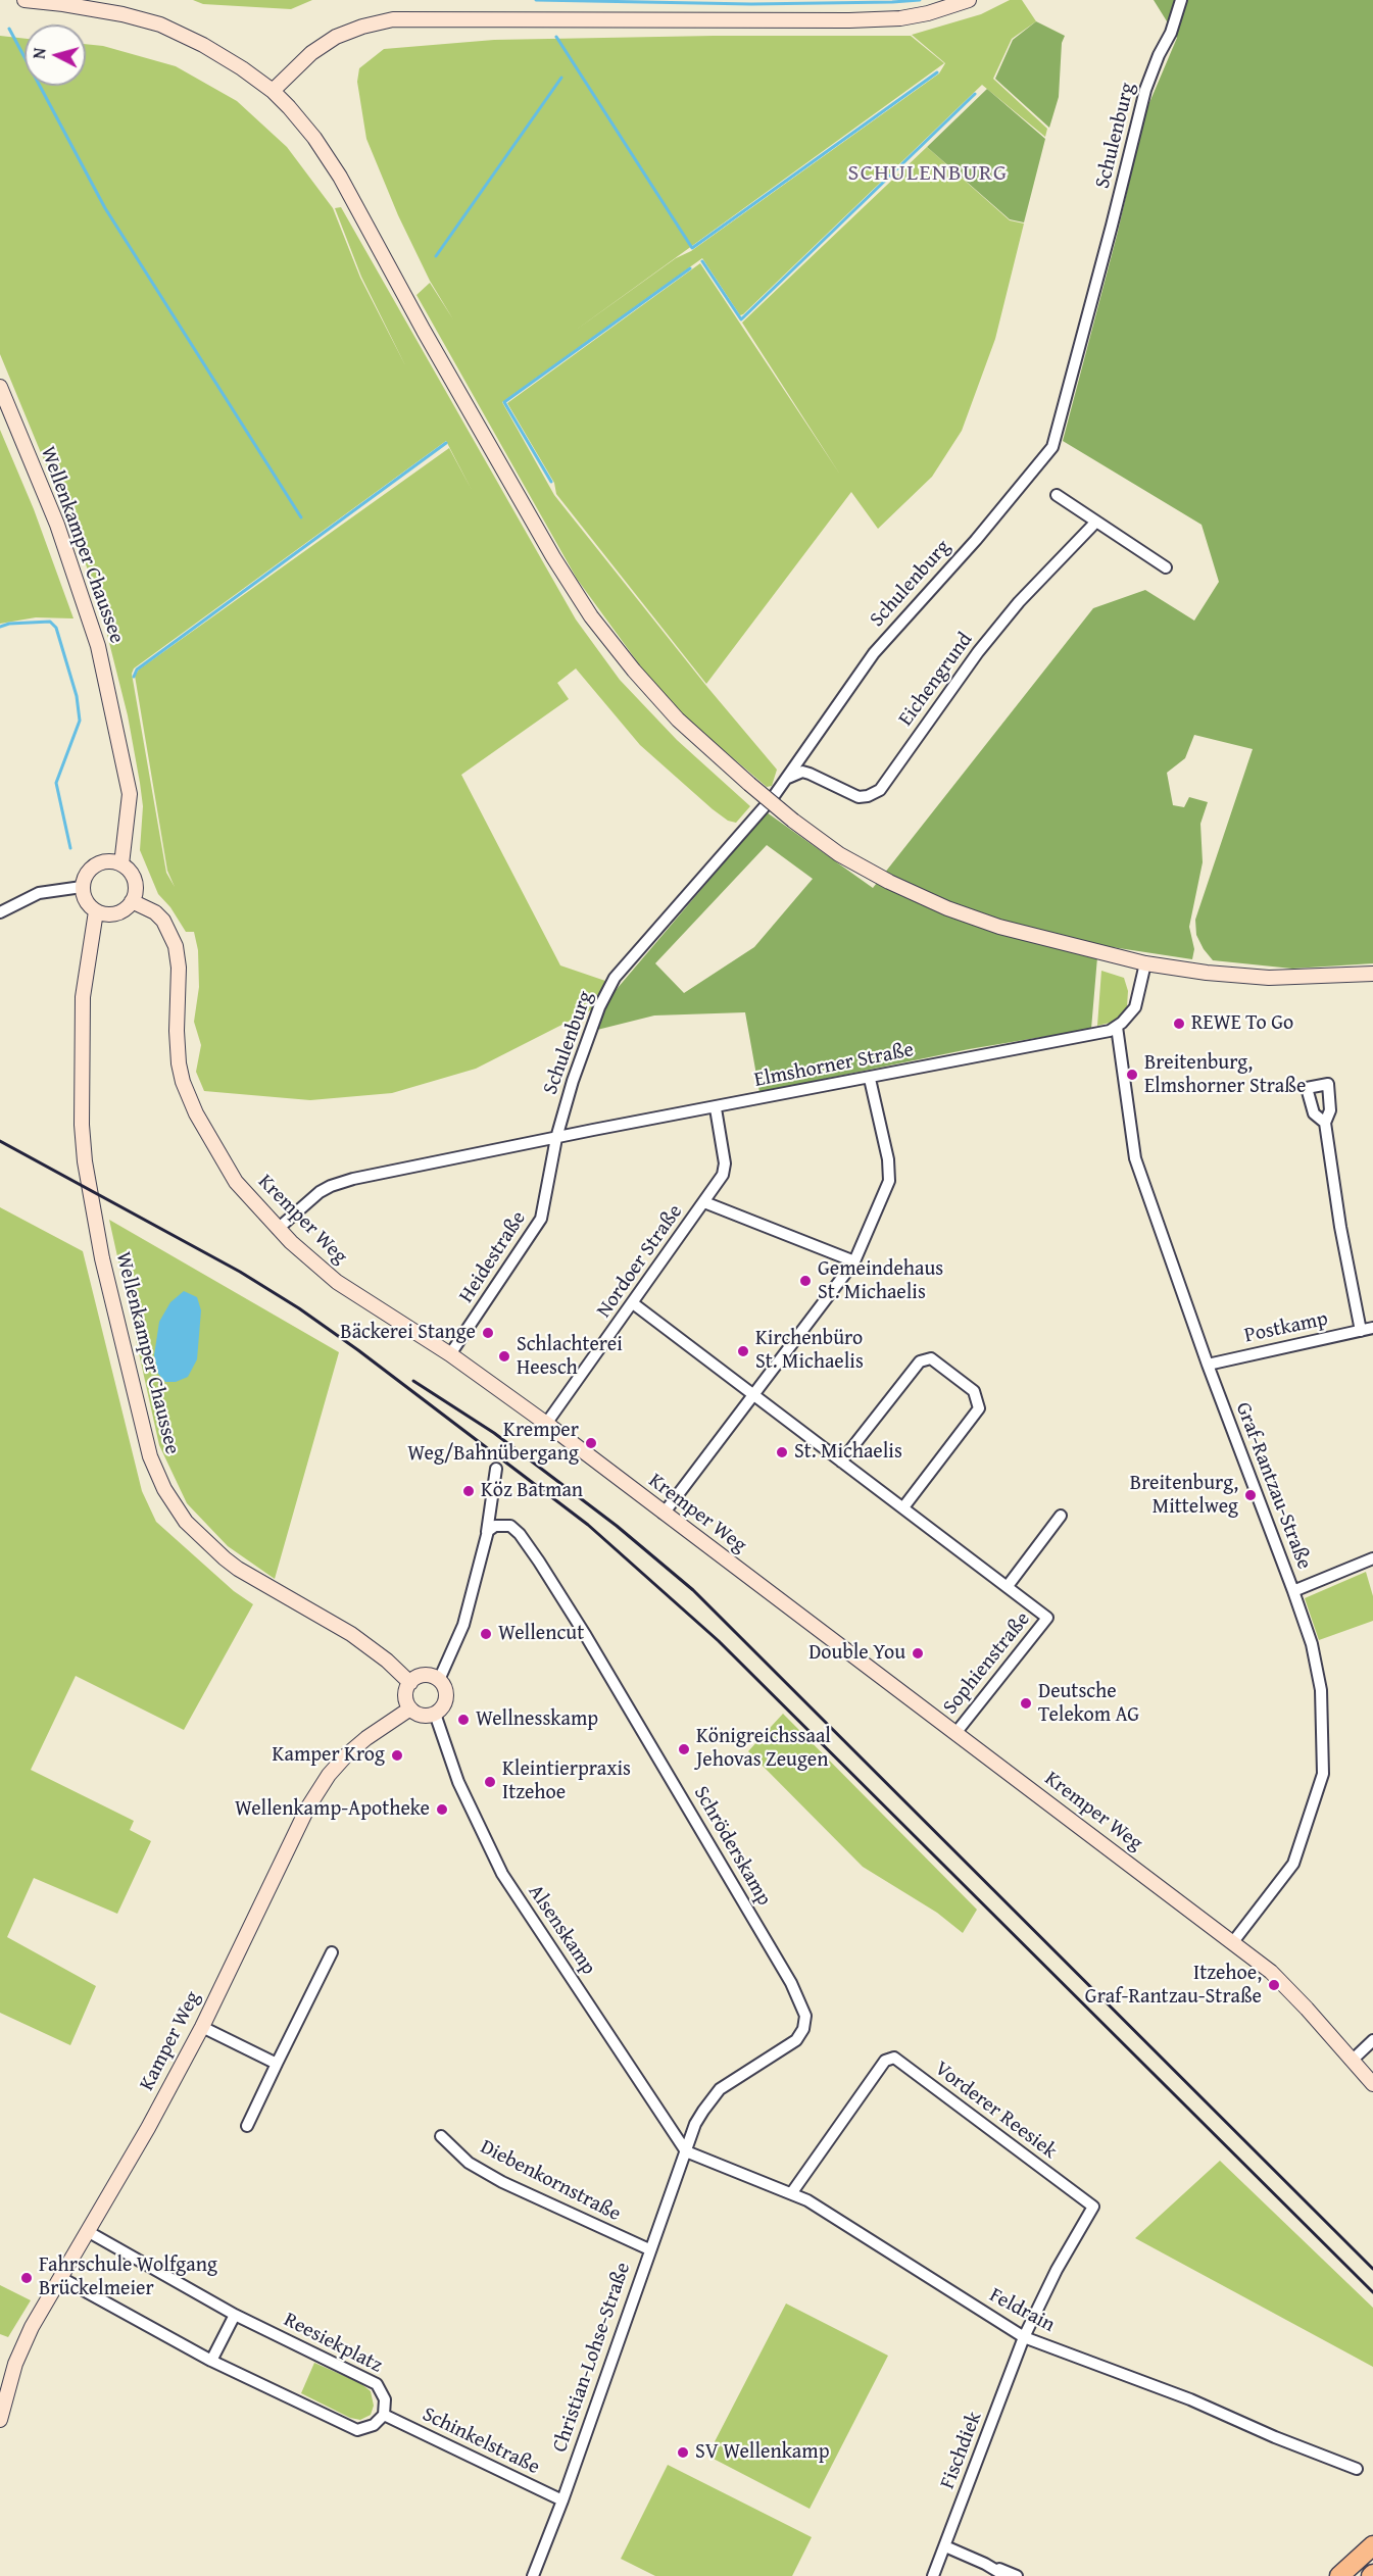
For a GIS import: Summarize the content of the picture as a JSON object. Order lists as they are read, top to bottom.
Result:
{
  "streets": {
    "main road": ["Wellenkamper Chaussee", "Kremper Weg", "Kamper Weg"],
    "street": [
      "Schulenburg",
      "Eichengrund",
      "Elmshorner Straße",
      "Heidestraße",
      "Nordoer Straße",
      "Postkamp",
      "Graf-Rantzau-Straße",
      "Sophienstraße",
      "Schröderskamp",
      "Alsenskamp",
      "Vorderer Reesiek",
      "Diebenkornstraße",
      "Feldrain",
      "Reesiekplatz",
      "Christian-Lohse-Straße",
      "Schinkelstraße",
      "Fischdiek"
    ]
  },
  "crossings": [
    ["Schulenburg", "Eichengrund"],
    ["Schulenburg", "Elmshorner Straße"],
    ["Schulenburg", "Heidestraße"],
    ["Wellenkamper Chaussee", "Kremper Weg"],
    ["Wellenkamper Chaussee", "Alsenskamp"],
    ["Wellenkamper Chaussee", "Kamper Weg"],
    ["Elmshorner Straße", "Kremper Weg"],
    ["Elmshorner Straße", "Heidestraße"],
    ["Elmshorner Straße", "Nordoer Straße"],
    ["Elmshorner Straße", "Graf-Rantzau-Straße"],
    ["Kremper Weg", "Heidestraße"],
    ["Kremper Weg", "Nordoer Straße"],
    ["Kremper Weg", "Graf-Rantzau-Straße"],
    ["Kremper Weg", "Sophienstraße"],
    ["Postkamp", "Graf-Rantzau-Straße"],
    ["Schröderskamp", "Alsenskamp"],
    ["Schröderskamp", "Feldrain"],
    ["Schröderskamp", "Christian-Lohse-Straße"],
    ["Alsenskamp", "Kamper Weg"],
    ["Alsenskamp", "Feldrain"],
    ["Alsenskamp", "Christian-Lohse-Straße"],
    ["Kamper Weg", "Reesiekplatz"],
    ["Vorderer Reesiek", "Feldrain"],
    ["Vorderer Reesiek", "Fischdiek"],
    ["Diebenkornstraße", "Christian-Lohse-Straße"],
    ["Feldrain", "Christian-Lohse-Straße"],
    ["Feldrain", "Fischdiek"],
    ["Reesiekplatz", "Schinkelstraße"],
    ["Christian-Lohse-Straße", "Schinkelstraße"]
  ],
  "districts": ["SCHULENBURG"],
  "places": [
    "REWE To Go",
    "Breitenburg, Elmshorner Straße",
    "Gemeindehaus St. Michaelis",
    "Bäckerei Stange",
    "Kirchenbüro St. Michaelis",
    "Schlachterei Heesch",
    "Kremper Weg/Bahnübergang",
    "St. Michaelis",
    "Köz Batman",
    "Breitenburg, Mittelweg",
    "Wellencut",
    "Double You",
    "Deutsche Telekom AG",
    "Wellnesskamp",
    "Königreichssaal Jehovas Zeugen",
    "Kamper Krog",
    "Kleintierpraxis Itzehoe",
    "Wellenkamp-Apotheke",
    "Itzehoe, Graf-Rantzau-Straße",
    "Fahrschule Wolfgang Brückelmeier",
    "SV Wellenkamp"
  ],
  "north": "left"
}
